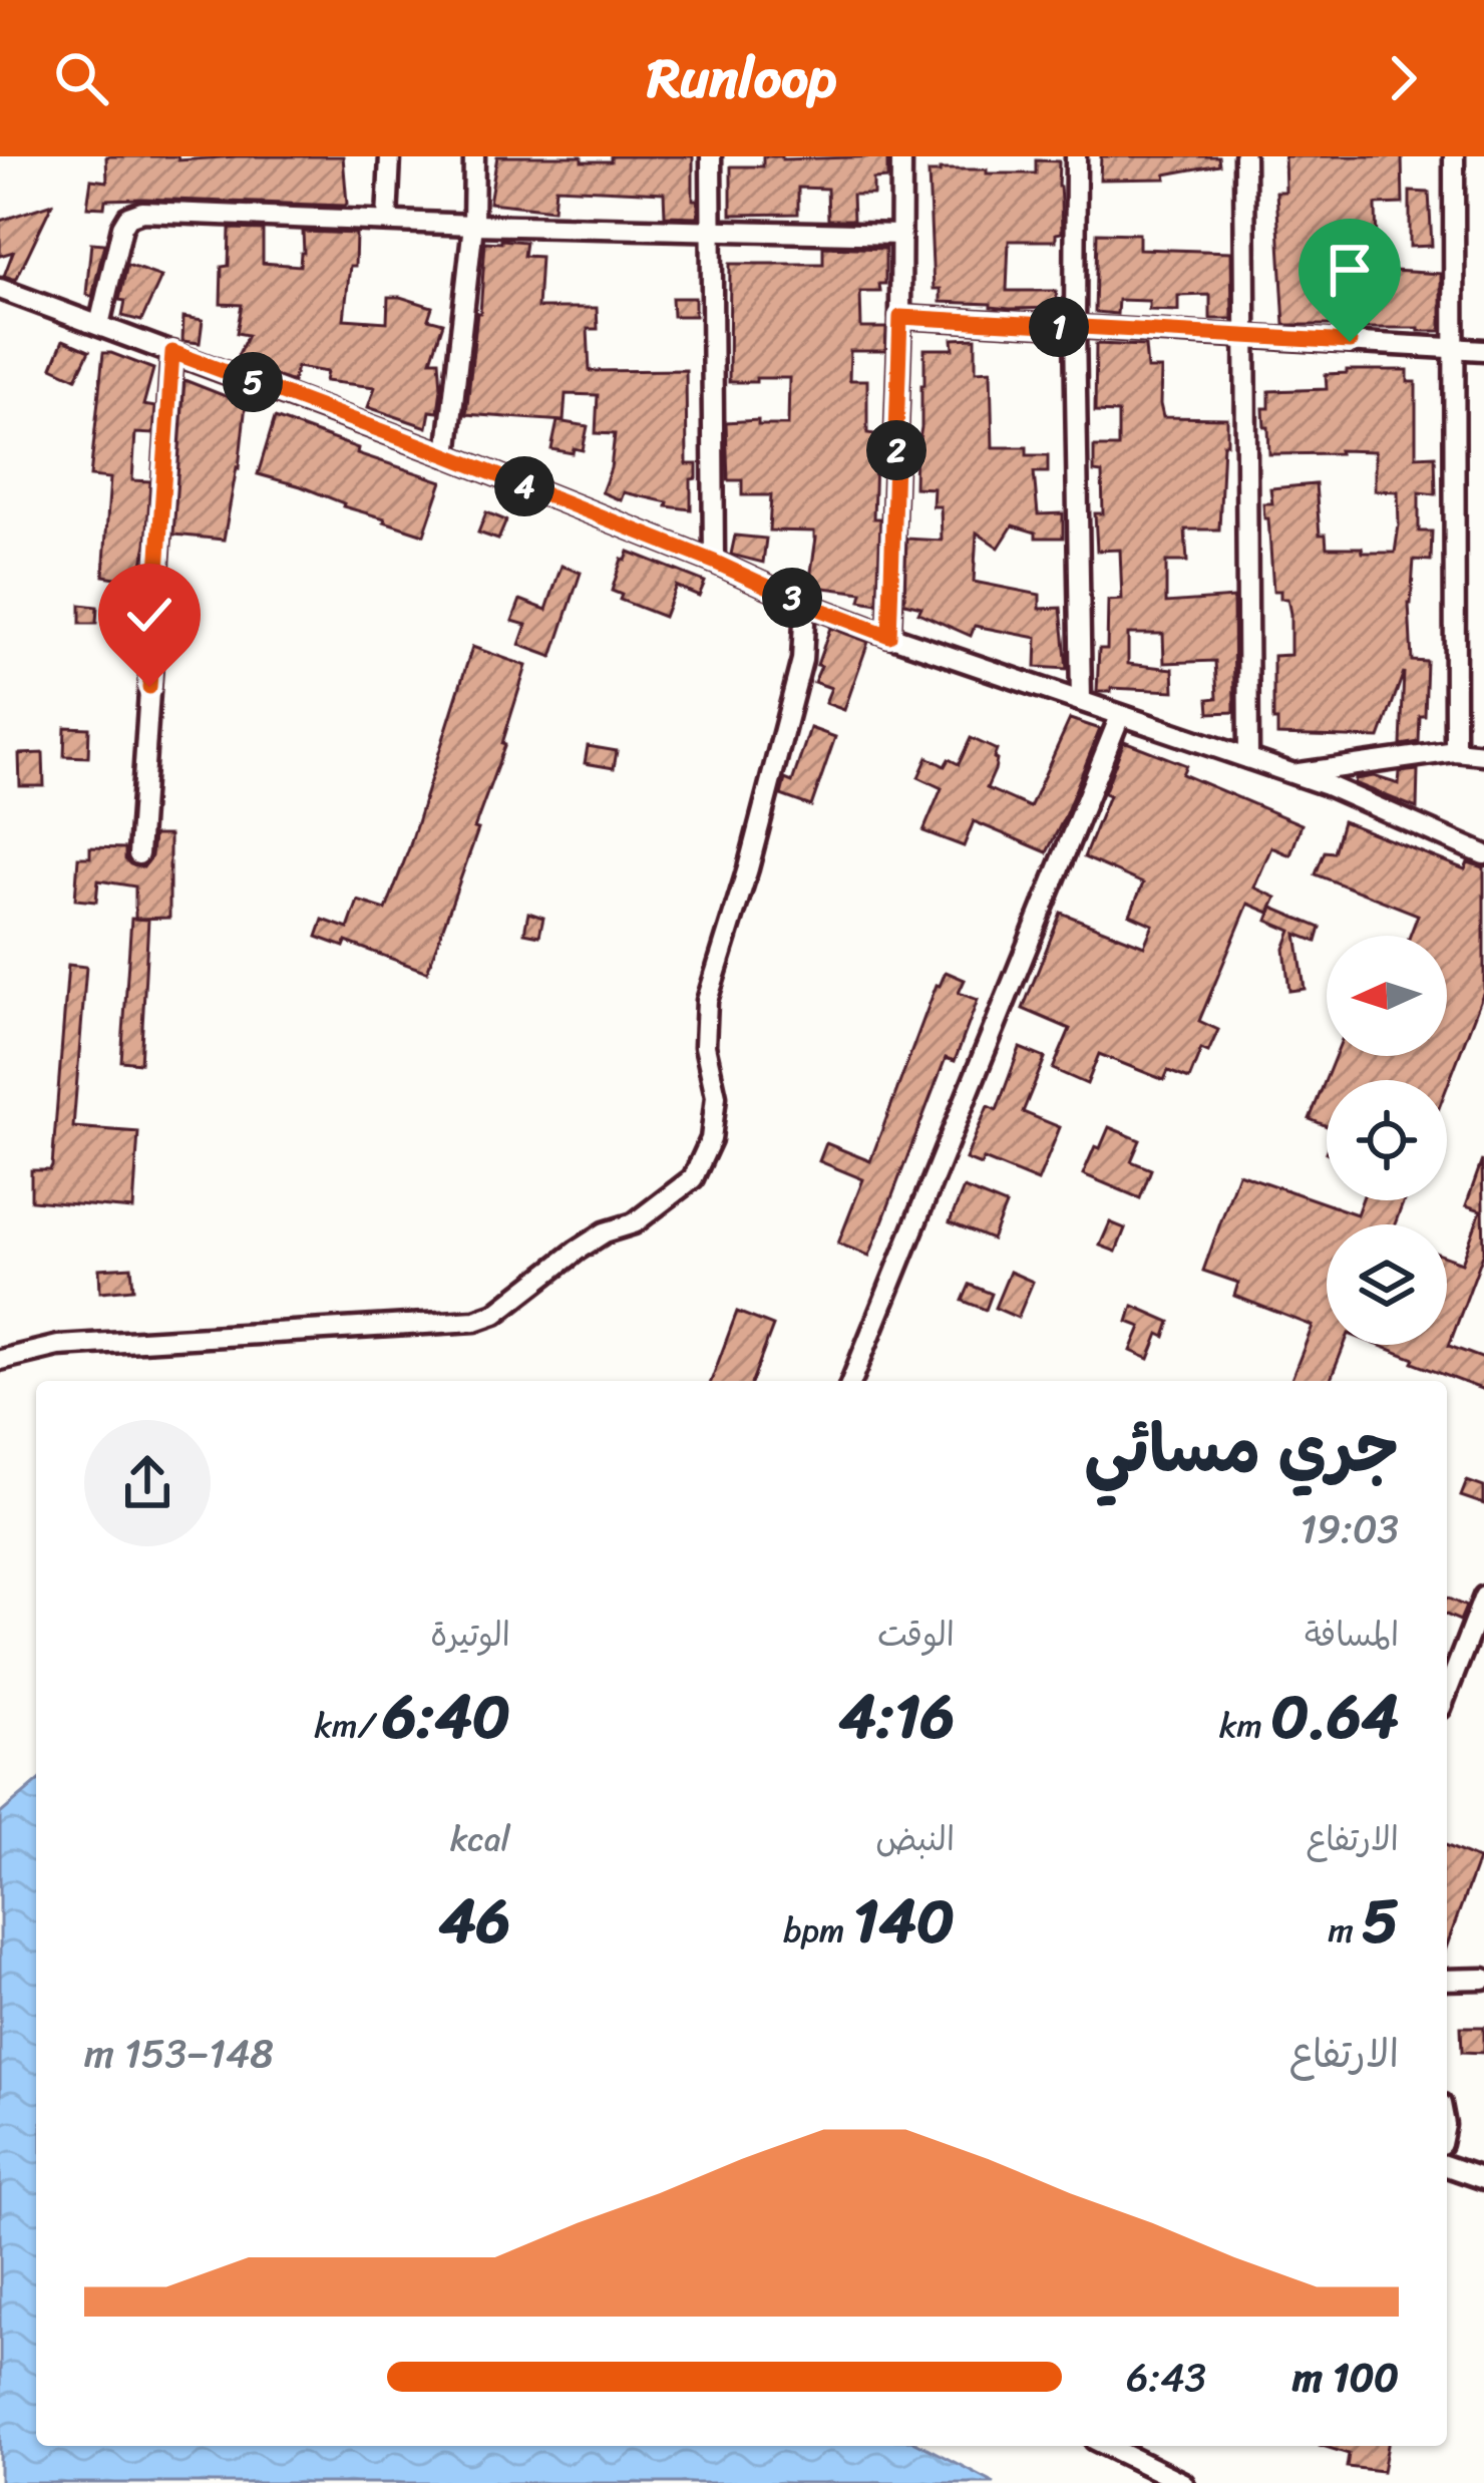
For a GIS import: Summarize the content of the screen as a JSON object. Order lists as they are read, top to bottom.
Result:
{
  "north": "left",
  "page": {
    "header": "Runloop",
    "pins": [
      "1",
      "5",
      "2",
      "4",
      "3"
    ],
    "heading": ["جري مسائي", "19:03"],
    "stats": [
      ["المسافة", "0.64 km"],
      ["الوقت", "4:16"],
      ["الوتيرة", "6:40 /km"],
      ["الارتفاع", "5 m"],
      ["النبض", "140 bpm"],
      ["kcal", "46"]
    ],
    "chart": ["الارتفاع", "148–153 m"],
    "list": [
      {
        "name": "100 m",
        "note": "6:43"
      }
    ]
  }
}
